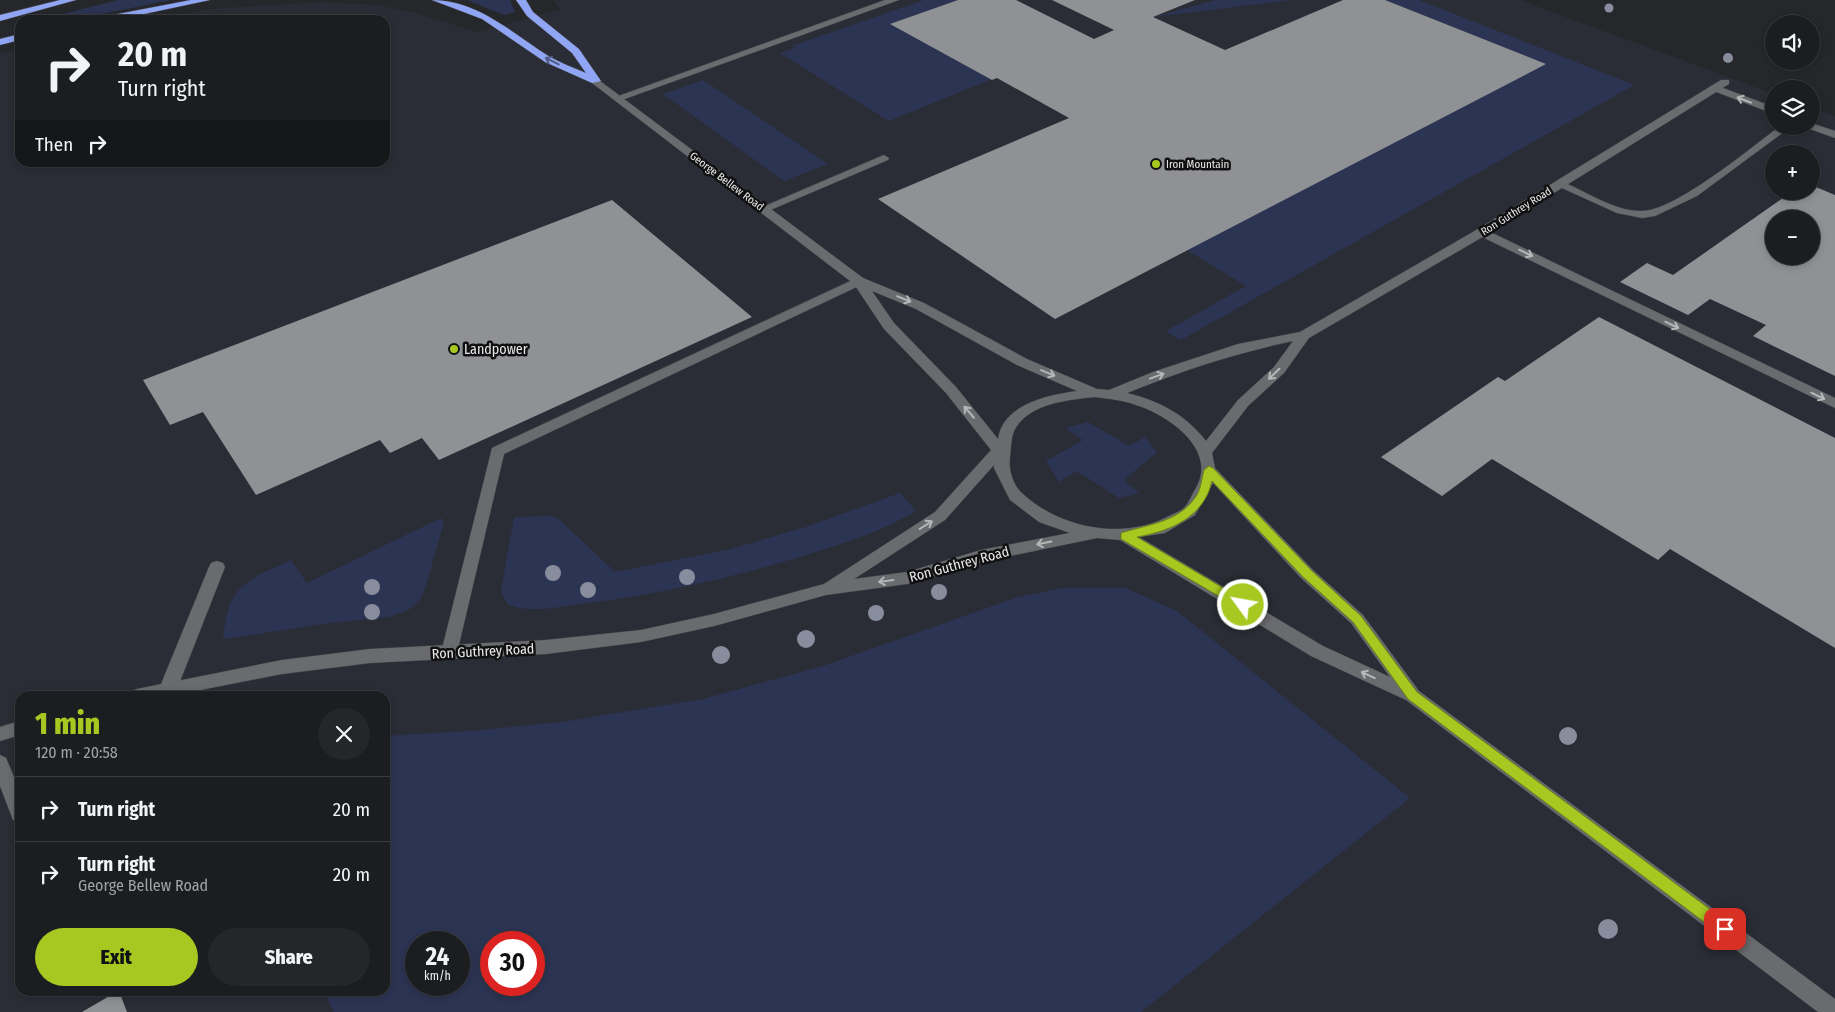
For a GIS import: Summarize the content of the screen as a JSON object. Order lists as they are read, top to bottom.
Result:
{
  "streets": {
    "street": ["George Bellew Road", "Ron Guthrey Road"]
  },
  "crossings": [
    ["George Bellew Road", "Ron Guthrey Road"]
  ],
  "places": ["Iron Mountain", "Landpower"],
  "page": {
    "map_buttons": ["+", "−"],
    "turn": ["20 m", "Turn right"],
    "then": "Then",
    "heading": ["1 min", "120 m · 20:58"],
    "list": [
      {
        "name": "Turn right",
        "value": "20 m"
      },
      {
        "name": "Turn right",
        "note": "George Bellew Road",
        "value": "20 m"
      }
    ],
    "buttons": ["Exit", "Share"],
    "speed": "24 km/h",
    "limit": "30"
  }
}
